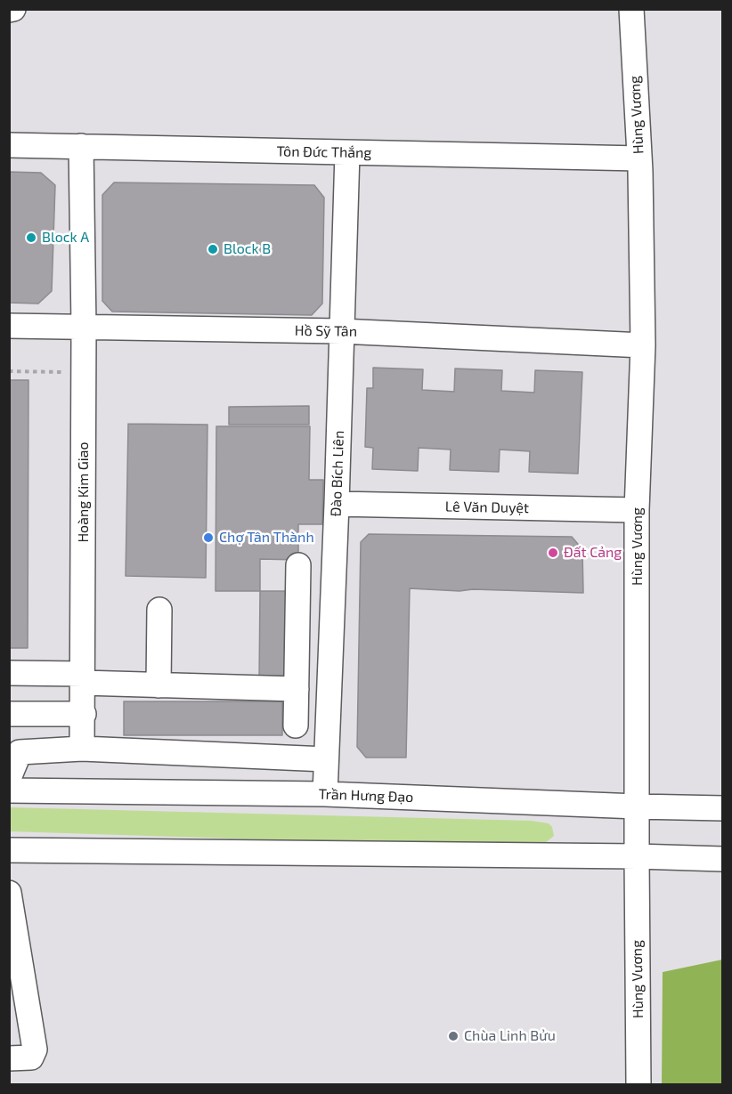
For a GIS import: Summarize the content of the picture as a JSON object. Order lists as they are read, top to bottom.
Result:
{
  "streets": {
    "street": [
      "Hùng Vương",
      "Tôn Đức Thắng",
      "Hồ Sỹ Tân",
      "Đào Bích Liên",
      "Hoàng Kim Giao",
      "Lê Văn Duyệt",
      "Trần Hưng Đạo"
    ]
  },
  "crossings": [
    ["Hùng Vương", "Tôn Đức Thắng"],
    ["Hùng Vương", "Hồ Sỹ Tân"],
    ["Hùng Vương", "Lê Văn Duyệt"],
    ["Hùng Vương", "Trần Hưng Đạo"],
    ["Tôn Đức Thắng", "Đào Bích Liên"],
    ["Tôn Đức Thắng", "Hoàng Kim Giao"],
    ["Hồ Sỹ Tân", "Đào Bích Liên"],
    ["Hồ Sỹ Tân", "Hoàng Kim Giao"],
    ["Đào Bích Liên", "Lê Văn Duyệt"],
    ["Đào Bích Liên", "Trần Hưng Đạo"]
  ],
  "places": [
    "Block A",
    "Block B",
    "Chợ Tân Thành",
    "Đất Cảng",
    "Chùa Linh Bửu"
  ]
}
